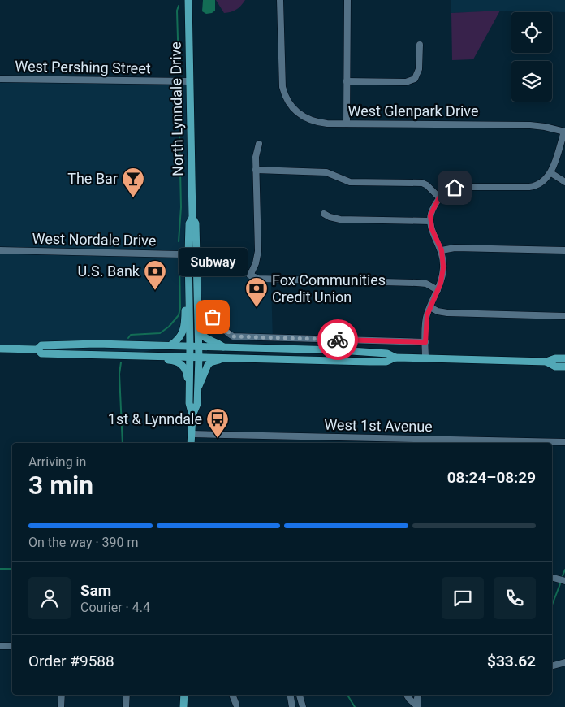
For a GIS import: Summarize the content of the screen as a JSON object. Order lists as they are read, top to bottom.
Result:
{
  "streets": {
    "main road": ["North Lynndale Drive"],
    "street": [
      "West Pershing Street",
      "West Glenpark Drive",
      "West Nordale Drive",
      "West 1st Avenue"
    ]
  },
  "crossings": [
    ["West Pershing Street", "North Lynndale Drive"],
    ["North Lynndale Drive", "West Nordale Drive"],
    ["North Lynndale Drive", "West 1st Avenue"]
  ],
  "places": {
    "bar": ["The Bar"],
    "bank": ["U.S. Bank", "Fox Communities Credit Union"],
    "other": ["Subway"],
    "bus stop": ["1st & Lynndale"]
  },
  "page": {
    "bubble": "Subway",
    "heading": ["3 min", "Arriving in", "08:24–08:29"],
    "panel": [
      "Sam",
      "Courier · 4.4",
      "Order #9588",
      "$33.62"
    ],
    "bar": "On the way · 390 m"
  }
}
